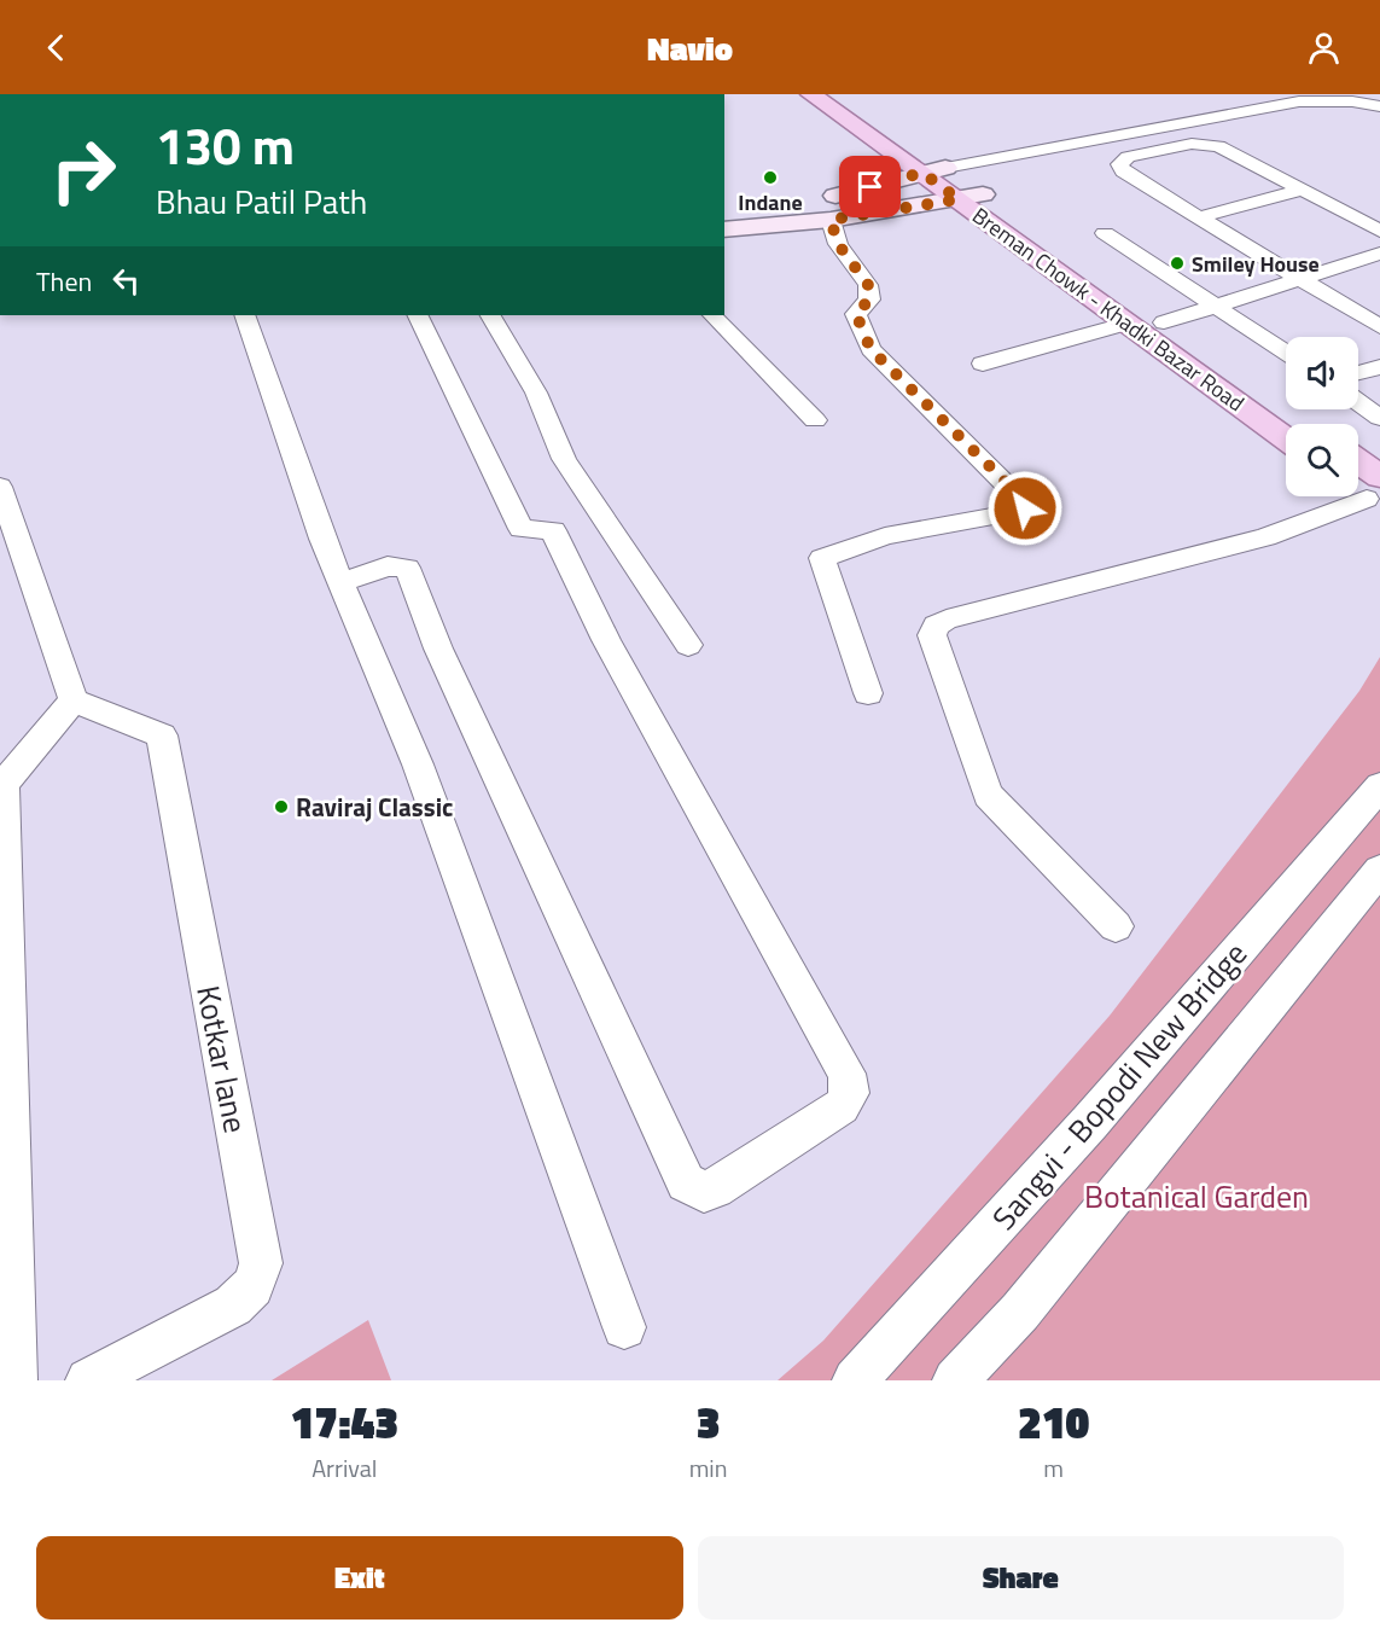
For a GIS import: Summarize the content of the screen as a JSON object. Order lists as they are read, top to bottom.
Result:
{
  "streets": {
    "main road": ["Breman Chowk - Khadki Bazar Road"],
    "street": ["Kotkar lane", "Sangvi - Bopodi New Bridge"]
  },
  "parks": ["Botanical Garden"],
  "places": ["Indane", "Smiley House", "Raviraj Classic"],
  "page": {
    "header": "Navio",
    "turn": ["130 m", "Bhau Patil Path"],
    "then": "Then",
    "eta": [
      "17:43",
      "Arrival",
      "3",
      "min",
      "210",
      "m"
    ],
    "buttons": ["Exit", "Share"]
  }
}
